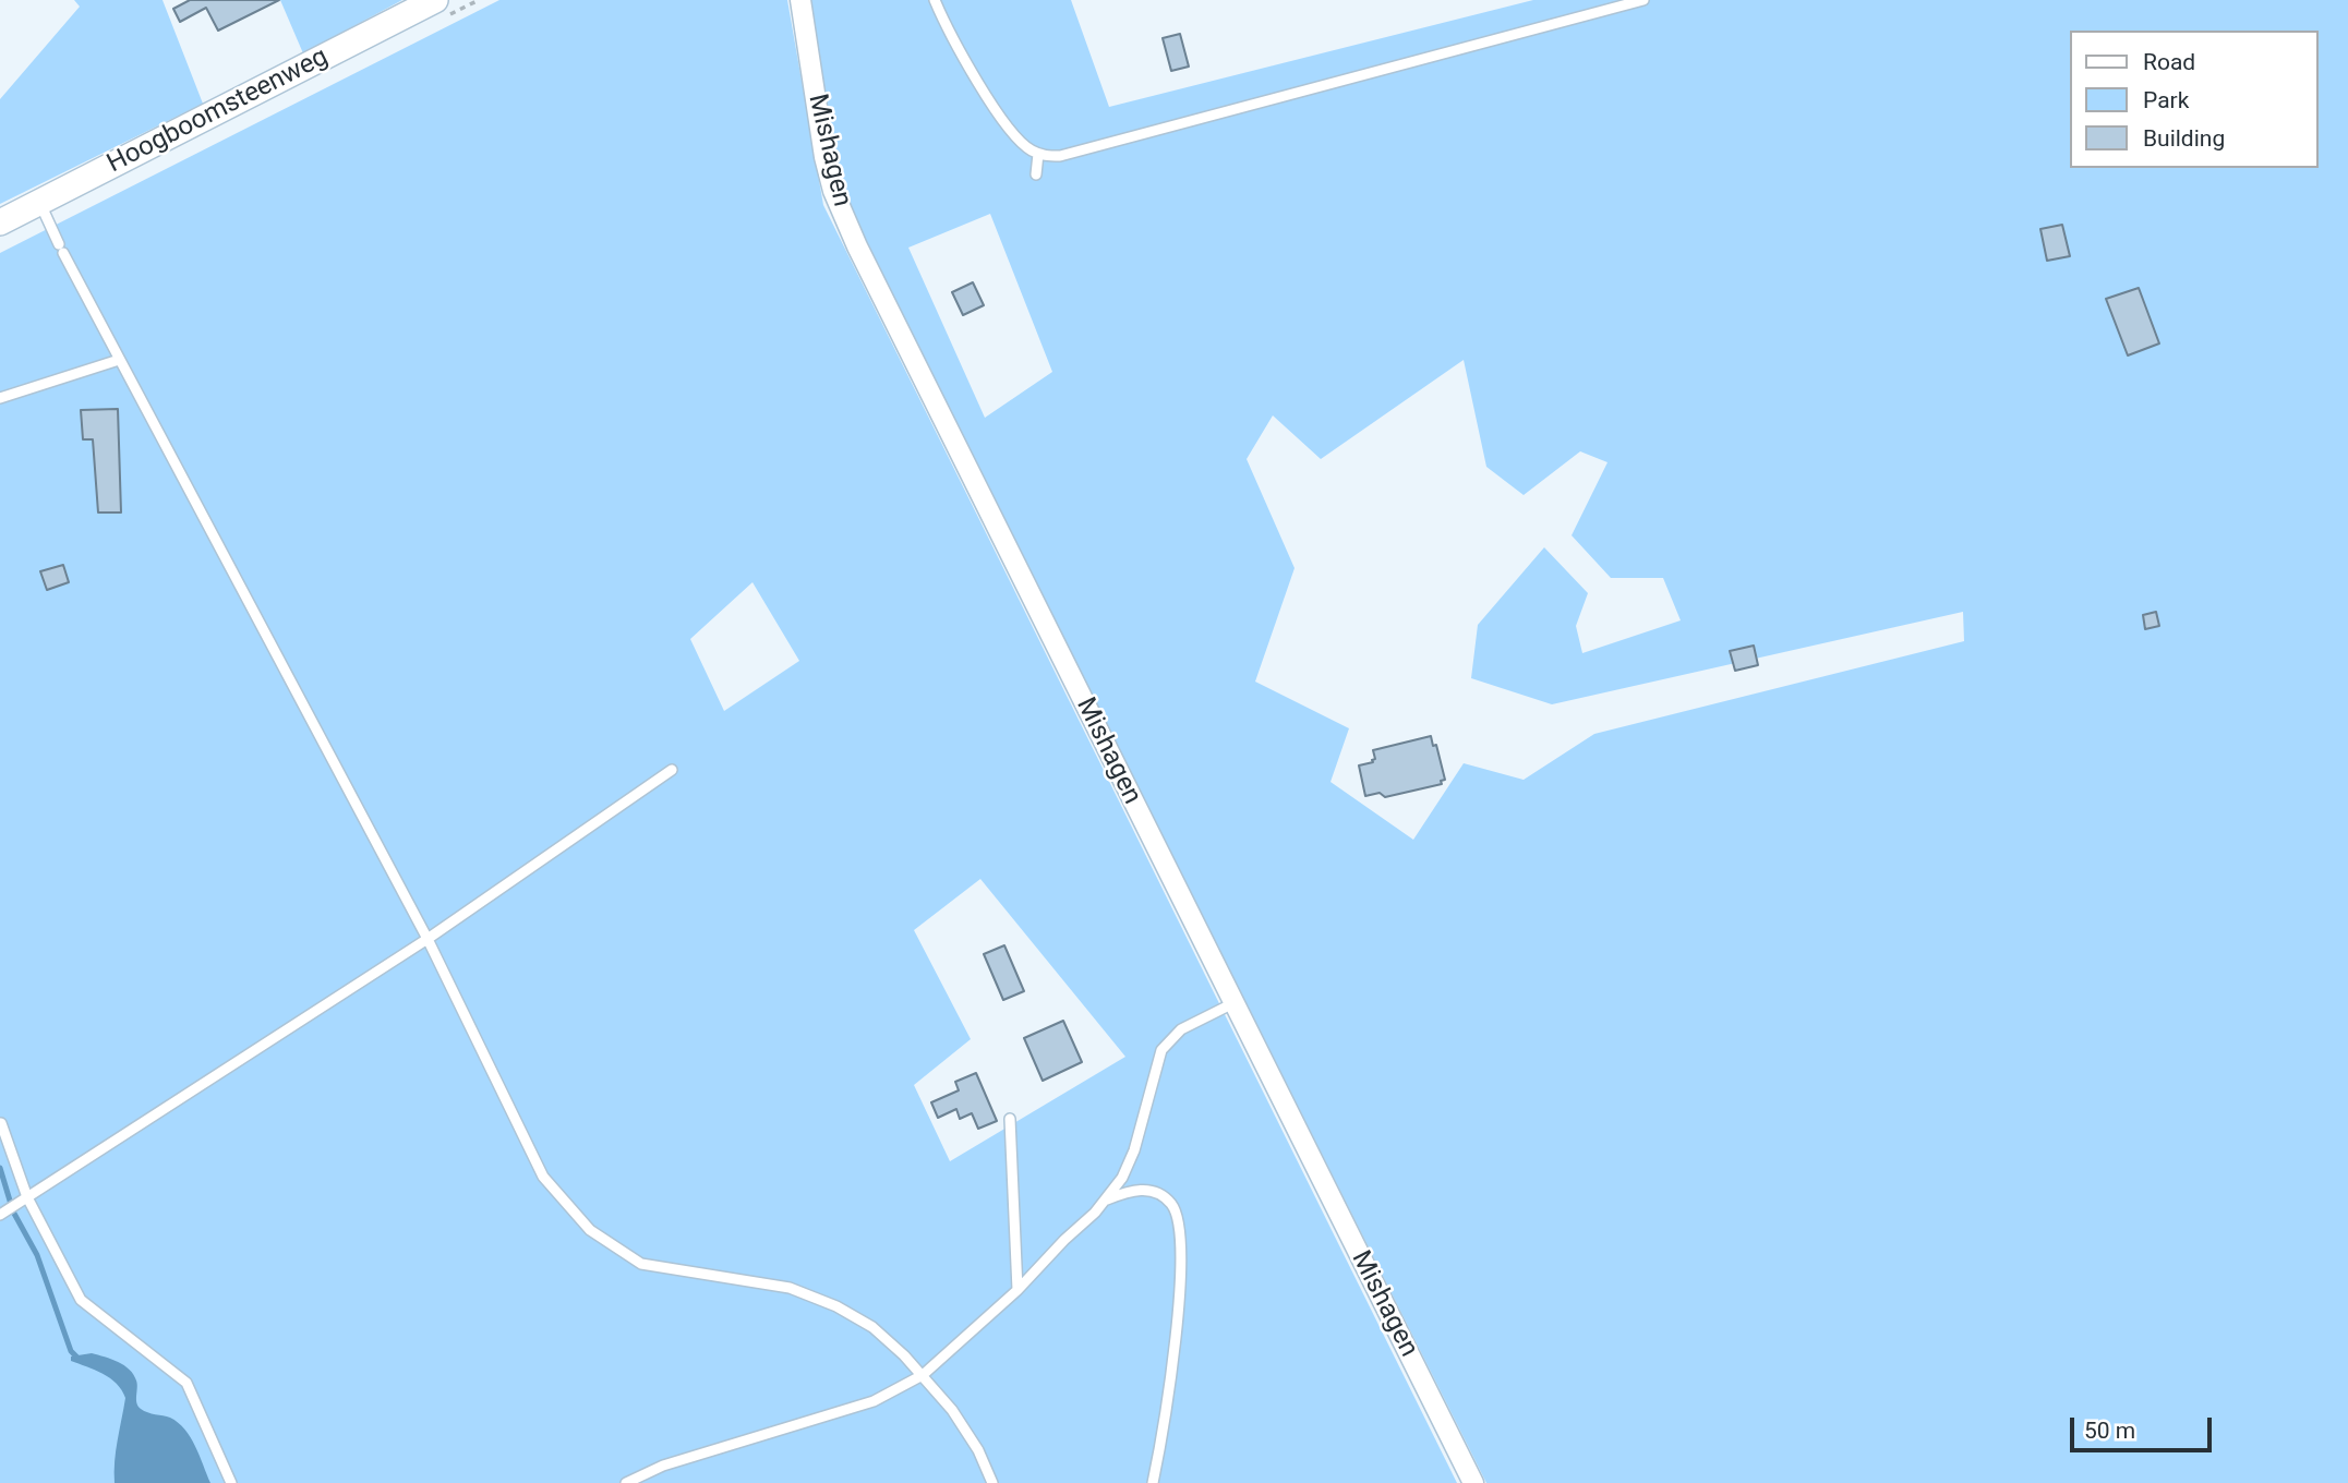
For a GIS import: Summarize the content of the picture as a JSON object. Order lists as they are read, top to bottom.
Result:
{
  "streets": {
    "street": ["Hoogboomsteenweg", "Mishagen"]
  },
  "legend": ["Road", "Park", "Building"],
  "scale_bar": "50 m"
}
